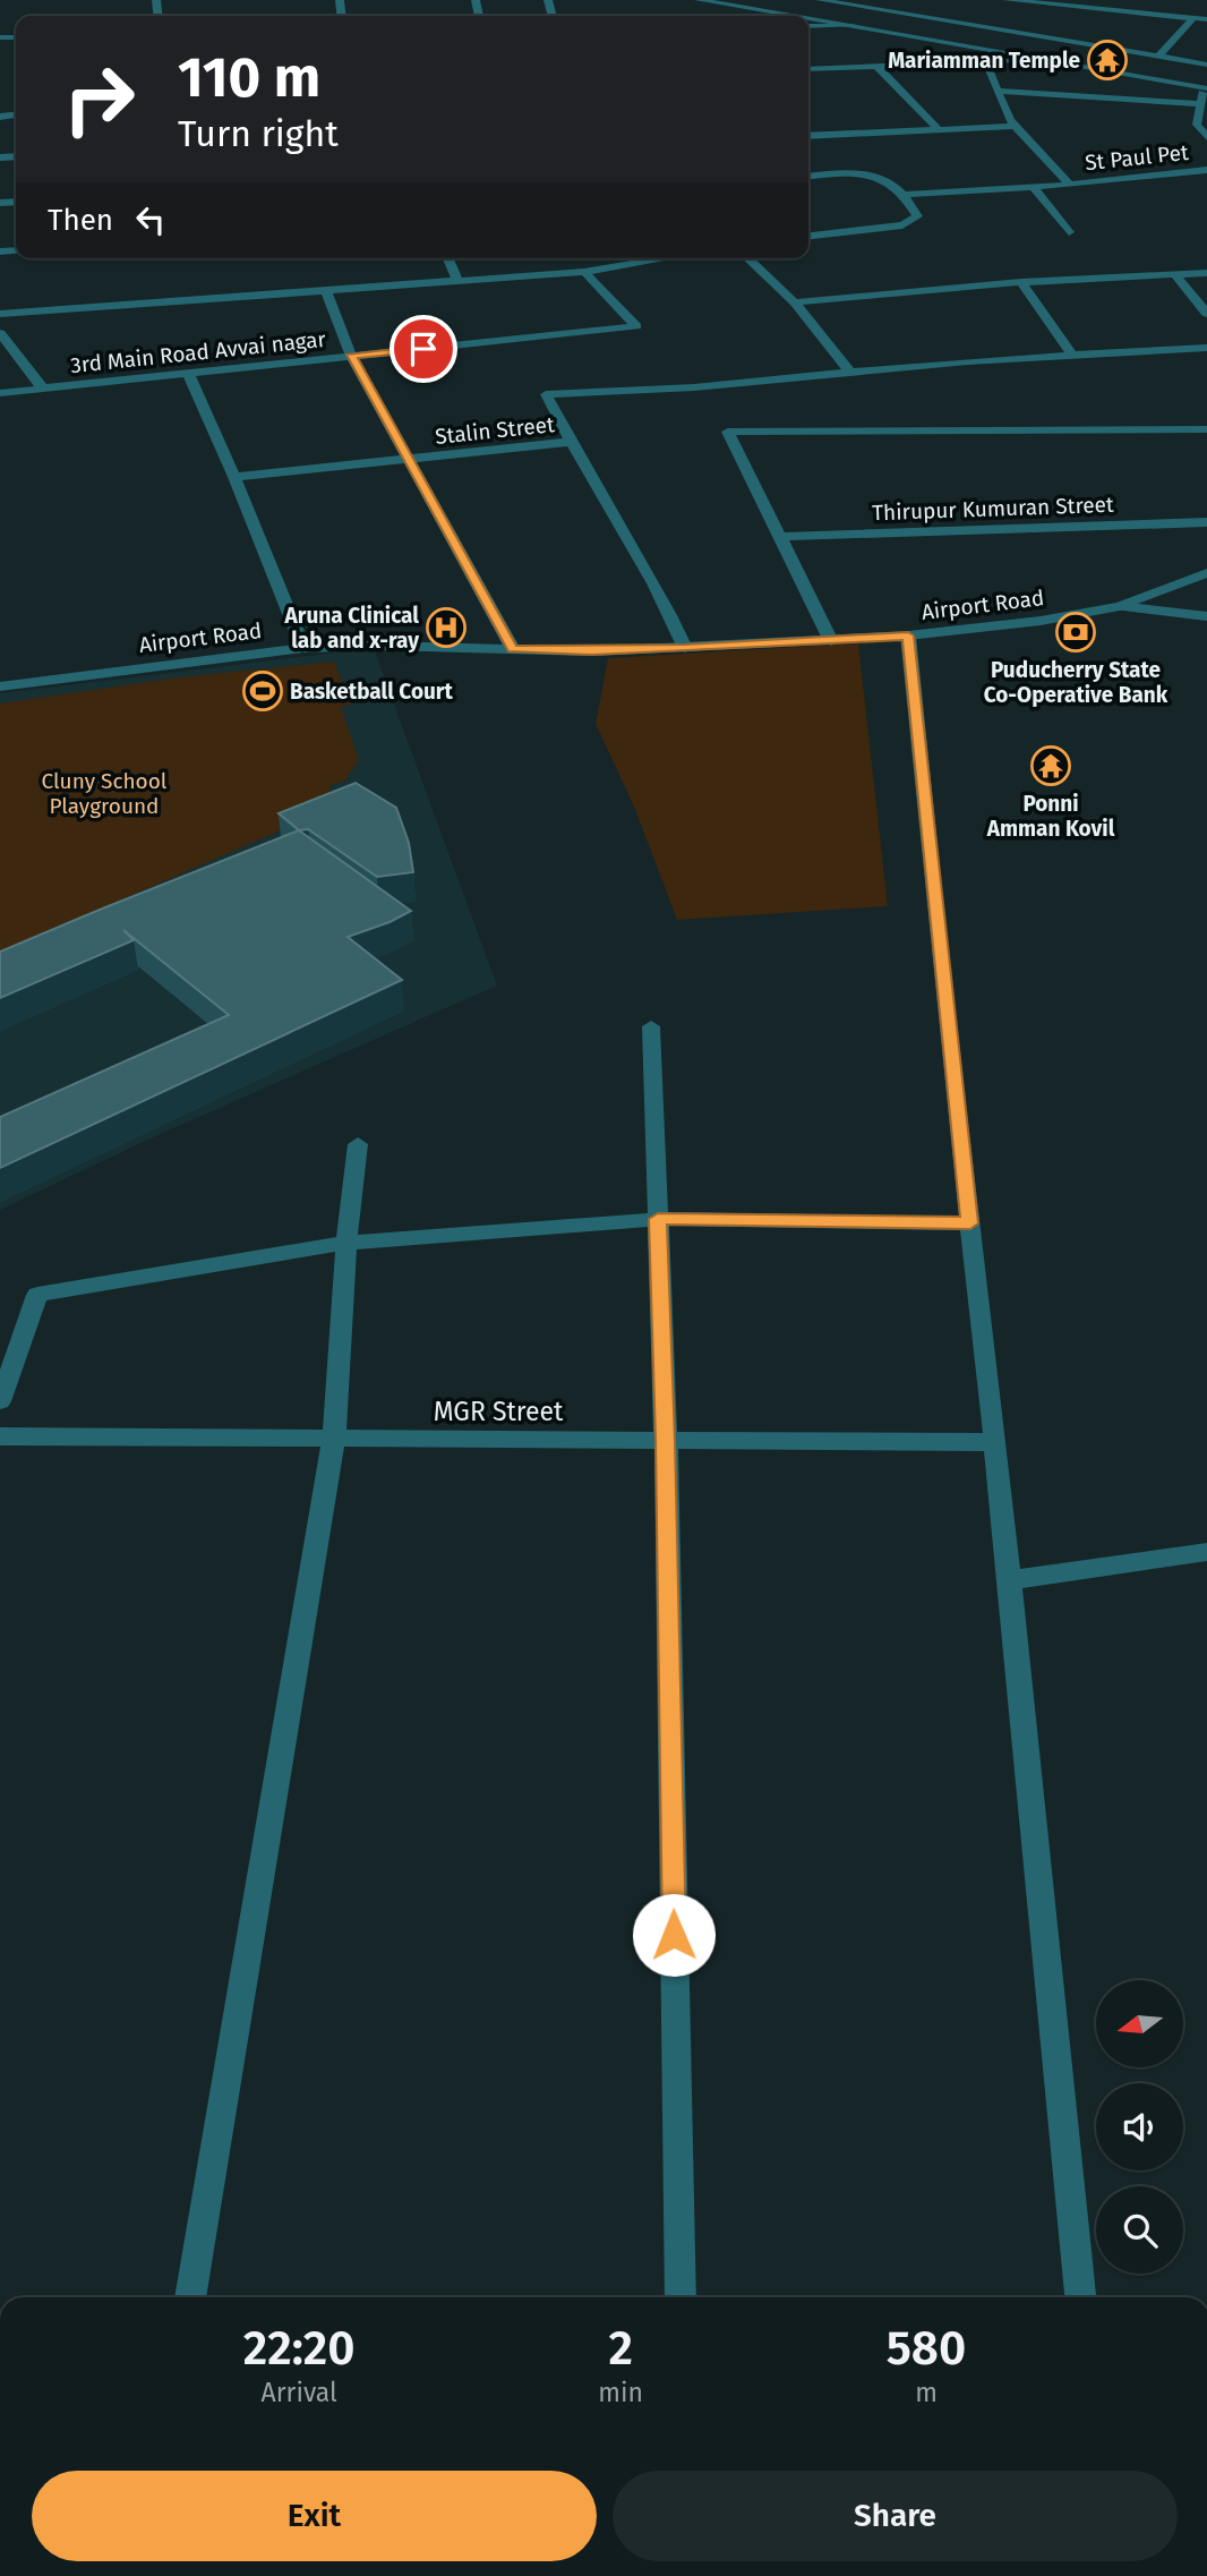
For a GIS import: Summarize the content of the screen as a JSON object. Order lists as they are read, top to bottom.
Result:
{
  "streets": {
    "street": [
      "St Paul Pet",
      "3rd Main Road Avvai nagar",
      "Stalin Street",
      "Thirupur Kumuran Street",
      "Airport Road",
      "MGR Street"
    ]
  },
  "parks": ["Cluny School Playground"],
  "places": {
    "temple": ["Mariamman Temple", "Ponni Amman Kovil"],
    "hospital": ["Aruna Clinical lab and x-ray"],
    "bank": ["Puducherry State Co-Operative Bank"],
    "sports": ["Basketball Court"]
  },
  "north": "left",
  "page": {
    "turn": ["110 m", "Turn right"],
    "then": "Then",
    "eta": [
      "22:20",
      "Arrival",
      "2",
      "min",
      "580",
      "m"
    ],
    "buttons": ["Exit", "Share"]
  }
}
